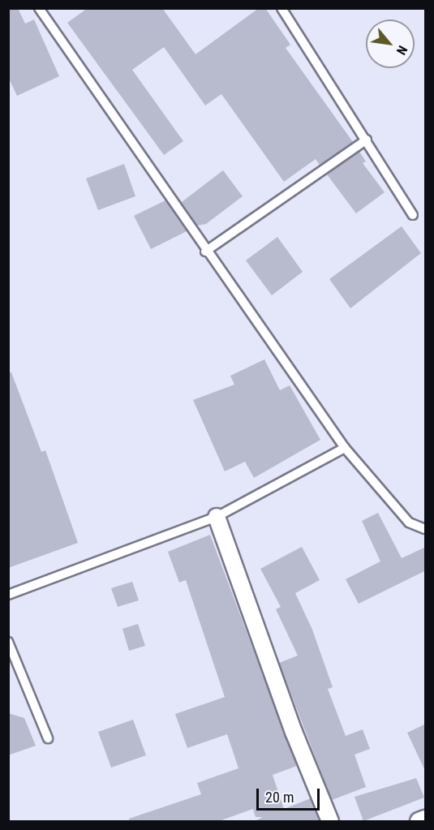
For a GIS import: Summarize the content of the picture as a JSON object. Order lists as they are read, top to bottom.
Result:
{
  "scale_bar": "20 m",
  "north": "bottom right"
}
